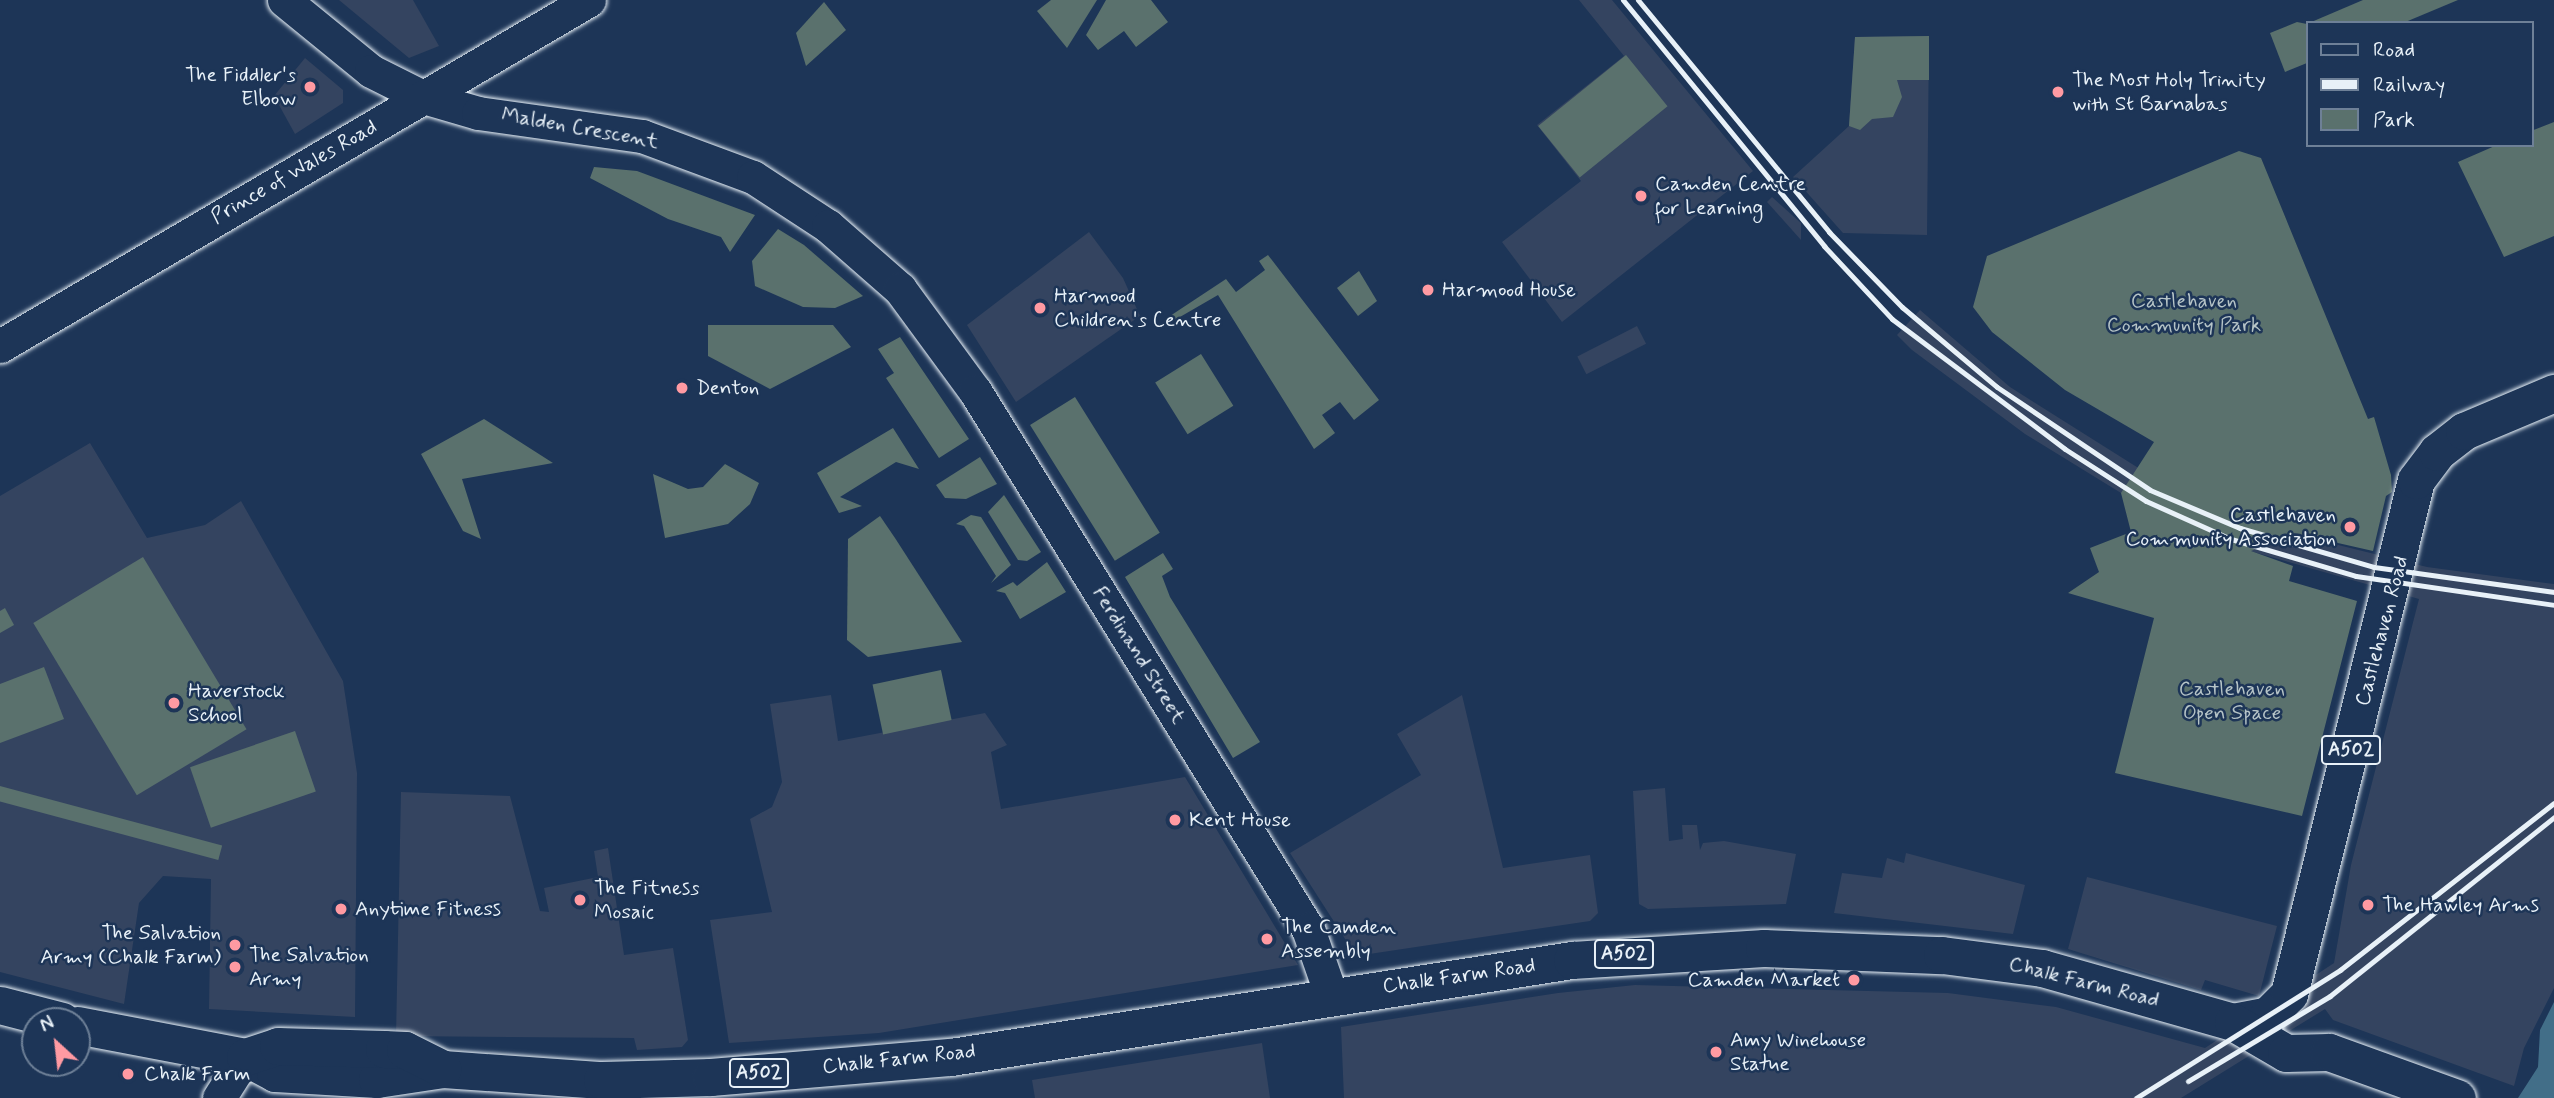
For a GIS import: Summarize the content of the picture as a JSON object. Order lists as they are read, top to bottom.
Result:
{
  "streets": {
    "main road": [
      "Malden Crescent",
      "Prince of Wales Road",
      "Castlehaven Road",
      "Ferdinand Street",
      "A502",
      "Chalk Farm Road"
    ]
  },
  "crossings": [
    ["Malden Crescent", "Prince of Wales Road"],
    ["Malden Crescent", "Ferdinand Street"],
    ["Castlehaven Road", "A502"],
    ["Ferdinand Street", "Chalk Farm Road"],
    ["A502", "Chalk Farm Road"]
  ],
  "parks": ["Castlehaven Community Park", "Castlehaven Open Space"],
  "places": [
    "The Fiddler's Elbow",
    "The Most Holy Trinity with St Barnabas",
    "Camden Centre for Learning",
    "Harmood House",
    "Harmood Children's Centre",
    "Denton",
    "Castlehaven Community Association",
    "Haverstock School",
    "Kent House",
    "The Fitness Mosaic",
    "The Hawley Arms",
    "Anytime Fitness",
    "The Camden Assembly",
    "The Salvation Army (Chalk Farm)",
    "The Salvation Army",
    "Camden Market",
    "Amy Winehouse Statue",
    "Chalk Farm"
  ],
  "legend": ["Road", "Railway", "Park"],
  "north": "top left"
}
